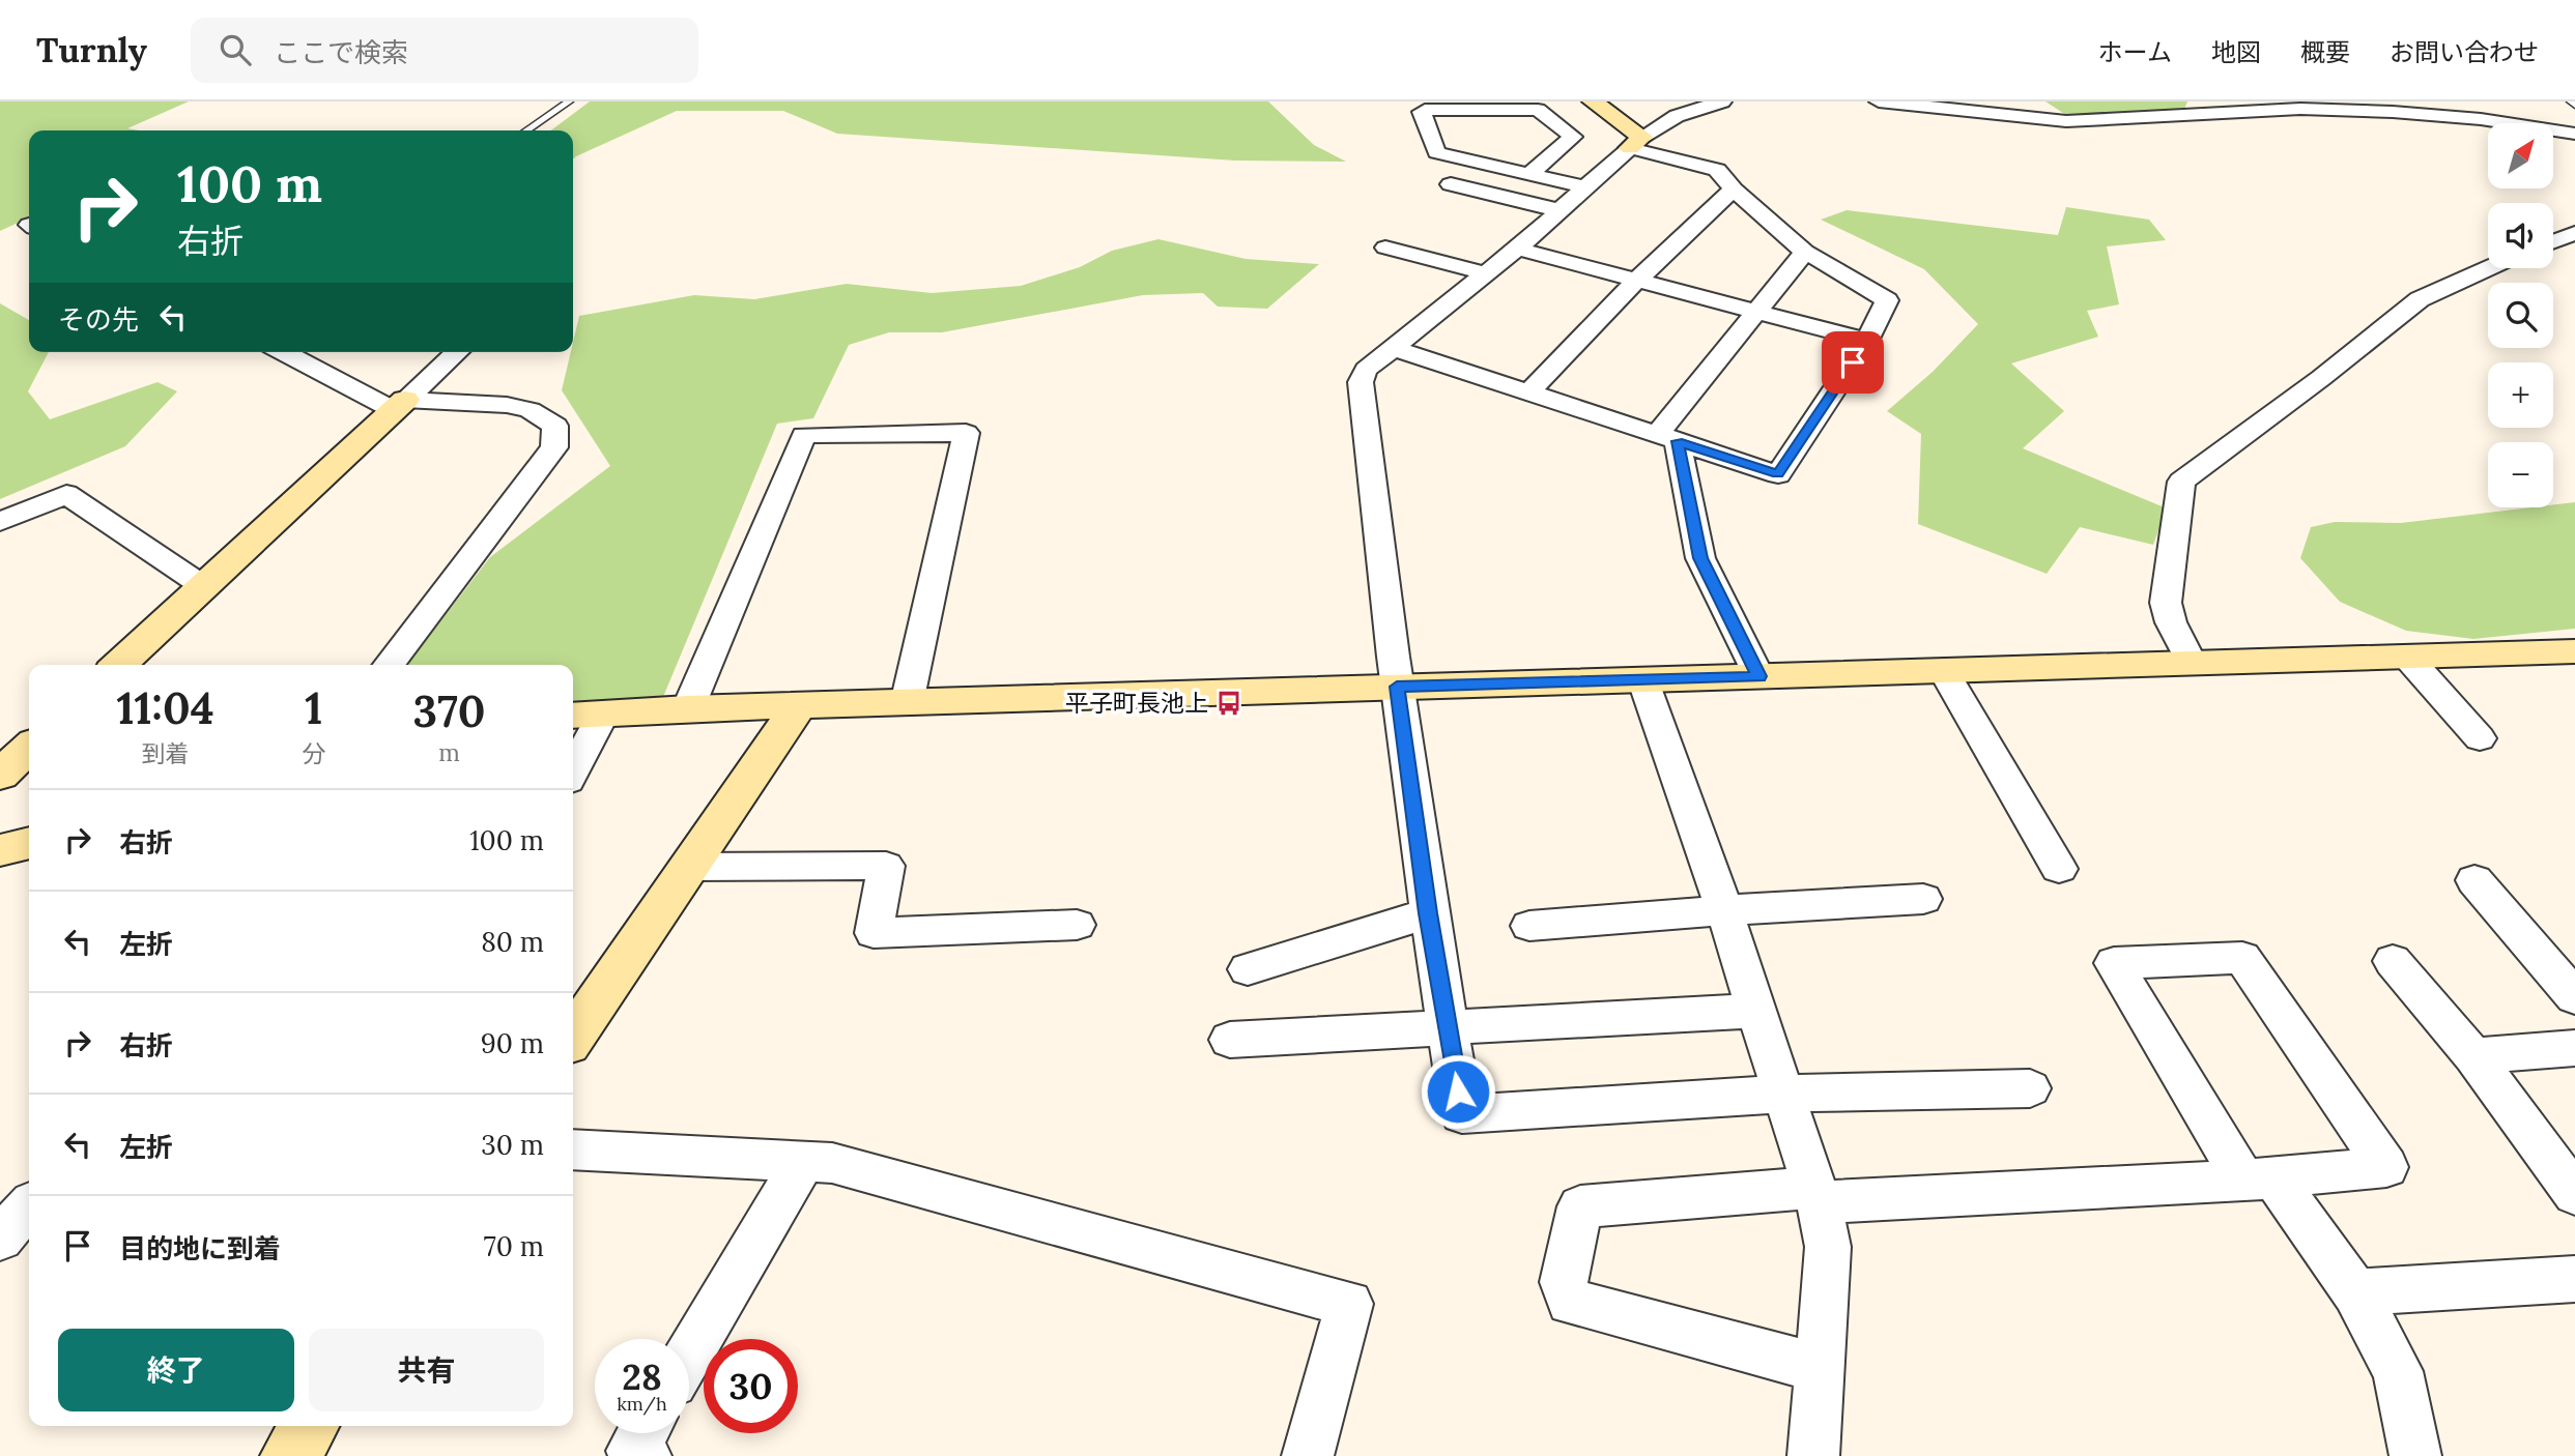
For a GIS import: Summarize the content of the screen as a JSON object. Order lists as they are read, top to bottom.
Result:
{
  "places": {
    "bus stop": ["平子町長池上"]
  },
  "north": "top right",
  "page": {
    "header": "Turnly",
    "search": "ここで検索",
    "nav": [
      "ホーム",
      "地図",
      "概要",
      "お問い合わせ"
    ],
    "map_buttons": ["+", "−"],
    "turn": ["100 m", "右折"],
    "then": "その先",
    "eta": [
      "11:04",
      "到着",
      "1",
      "分",
      "370",
      "m"
    ],
    "list": [
      {
        "name": "右折",
        "value": "100 m"
      },
      {
        "name": "左折",
        "value": "80 m"
      },
      {
        "name": "右折",
        "value": "90 m"
      },
      {
        "name": "左折",
        "value": "30 m"
      },
      {
        "name": "目的地に到着",
        "value": "70 m"
      }
    ],
    "buttons": ["終了", "共有"],
    "speed": "28 km/h",
    "limit": "30"
  }
}
